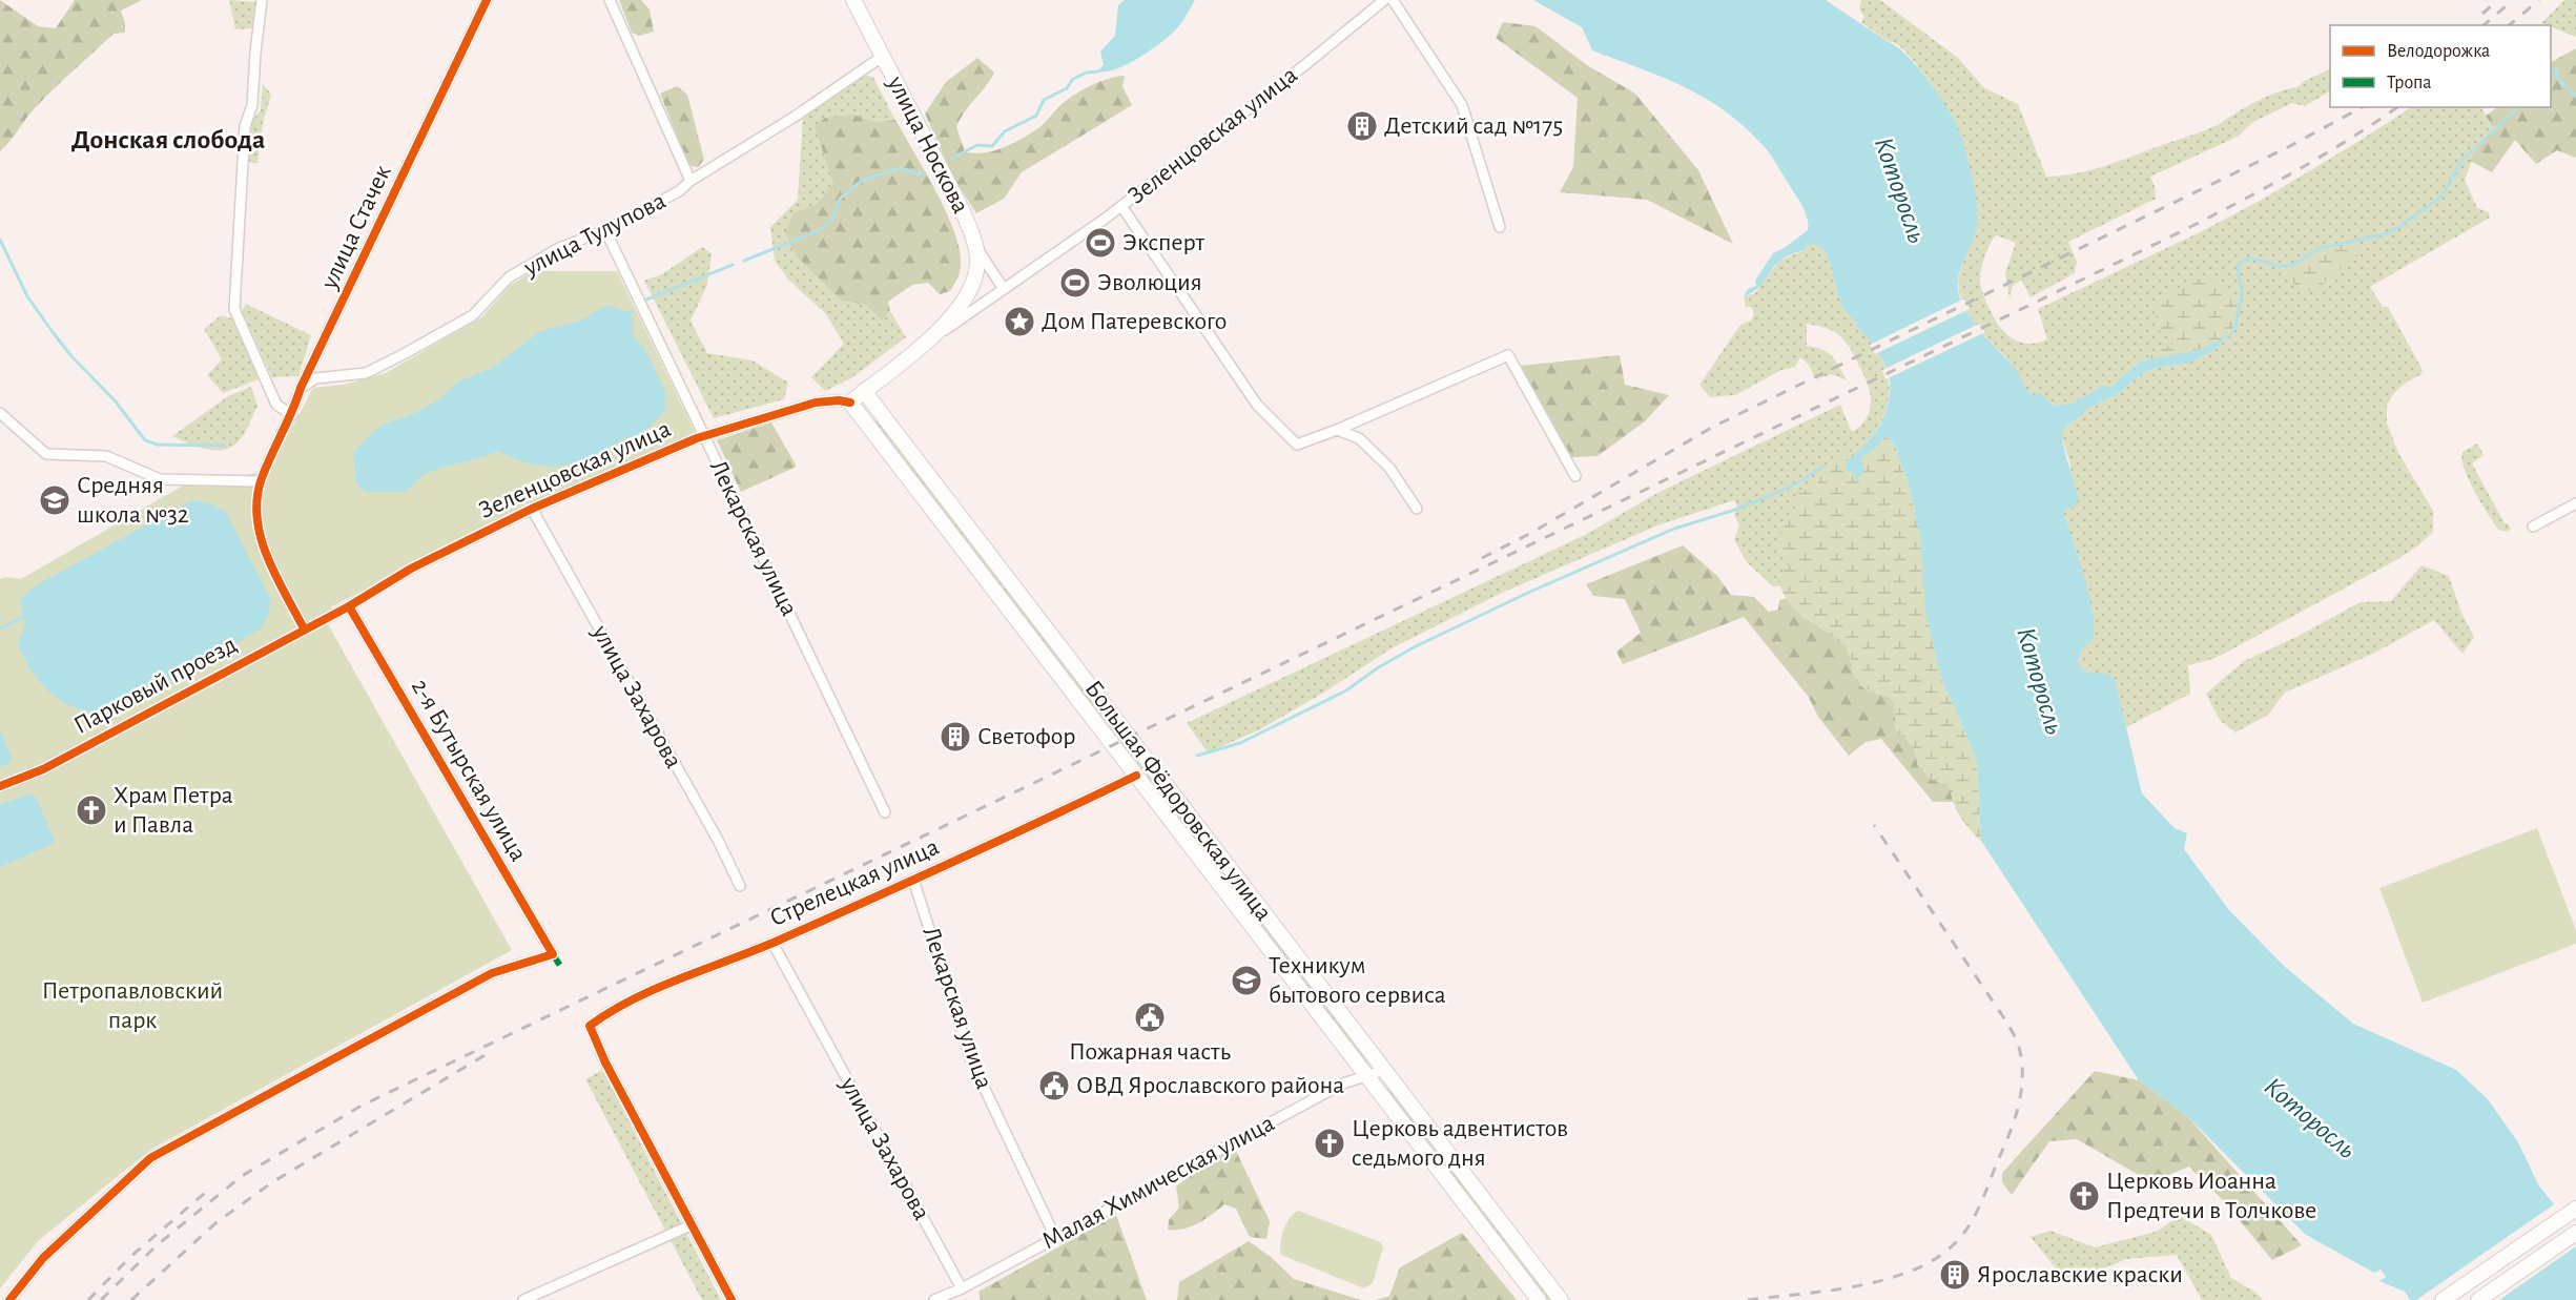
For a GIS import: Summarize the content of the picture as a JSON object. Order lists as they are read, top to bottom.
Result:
{
  "streets": {
    "main road": ["Зеленцовская улица", "улица Носкова", "Большая Фёдоровская улица"],
    "street": [
      "улица Стачек",
      "улица Тулупова",
      "Лекарская улица",
      "Парковый проезд",
      "улица Захарова",
      "2-я Бутырская улица",
      "Стрелецкая улица",
      "Малая Химическая улица"
    ]
  },
  "crossings": [
    ["Зеленцовская улица", "улица Носкова"],
    ["Зеленцовская улица", "Лекарская улица"],
    ["Зеленцовская улица", "Парковый проезд"],
    ["Зеленцовская улица", "улица Захарова"],
    ["Зеленцовская улица", "2-я Бутырская улица"],
    ["Зеленцовская улица", "Большая Фёдоровская улица"],
    ["улица Носкова", "улица Тулупова"],
    ["улица Стачек", "улица Тулупова"],
    ["улица Стачек", "Парковый проезд"],
    ["улица Тулупова", "Лекарская улица"],
    ["Лекарская улица", "Стрелецкая улица"],
    ["Лекарская улица", "Малая Химическая улица"],
    ["улица Захарова", "Стрелецкая улица"],
    ["улица Захарова", "Малая Химическая улица"],
    ["Большая Фёдоровская улица", "Стрелецкая улица"],
    ["Большая Фёдоровская улица", "Малая Химическая улица"]
  ],
  "districts": ["Донская слобода"],
  "water": ["Которосль"],
  "parks": ["Петропавловский парк"],
  "places": {
    "building": ["Детский сад №175", "Светофор", "Ярославские краски"],
    "sports": ["Эксперт", "Эволюция"],
    "place": ["Дом Патеревского"],
    "school or university": ["Средняя школа №32", "Техникум бытового сервиса"],
    "church": ["Храм Петра и Павла", "Церковь адвентистов седьмого дня", "Церковь Иоанна Предтечи в Толчкове"],
    "public building": ["Пожарная часть", "ОВД Ярославского района"]
  },
  "legend": ["Велодорожка", "Тропа"]
}
